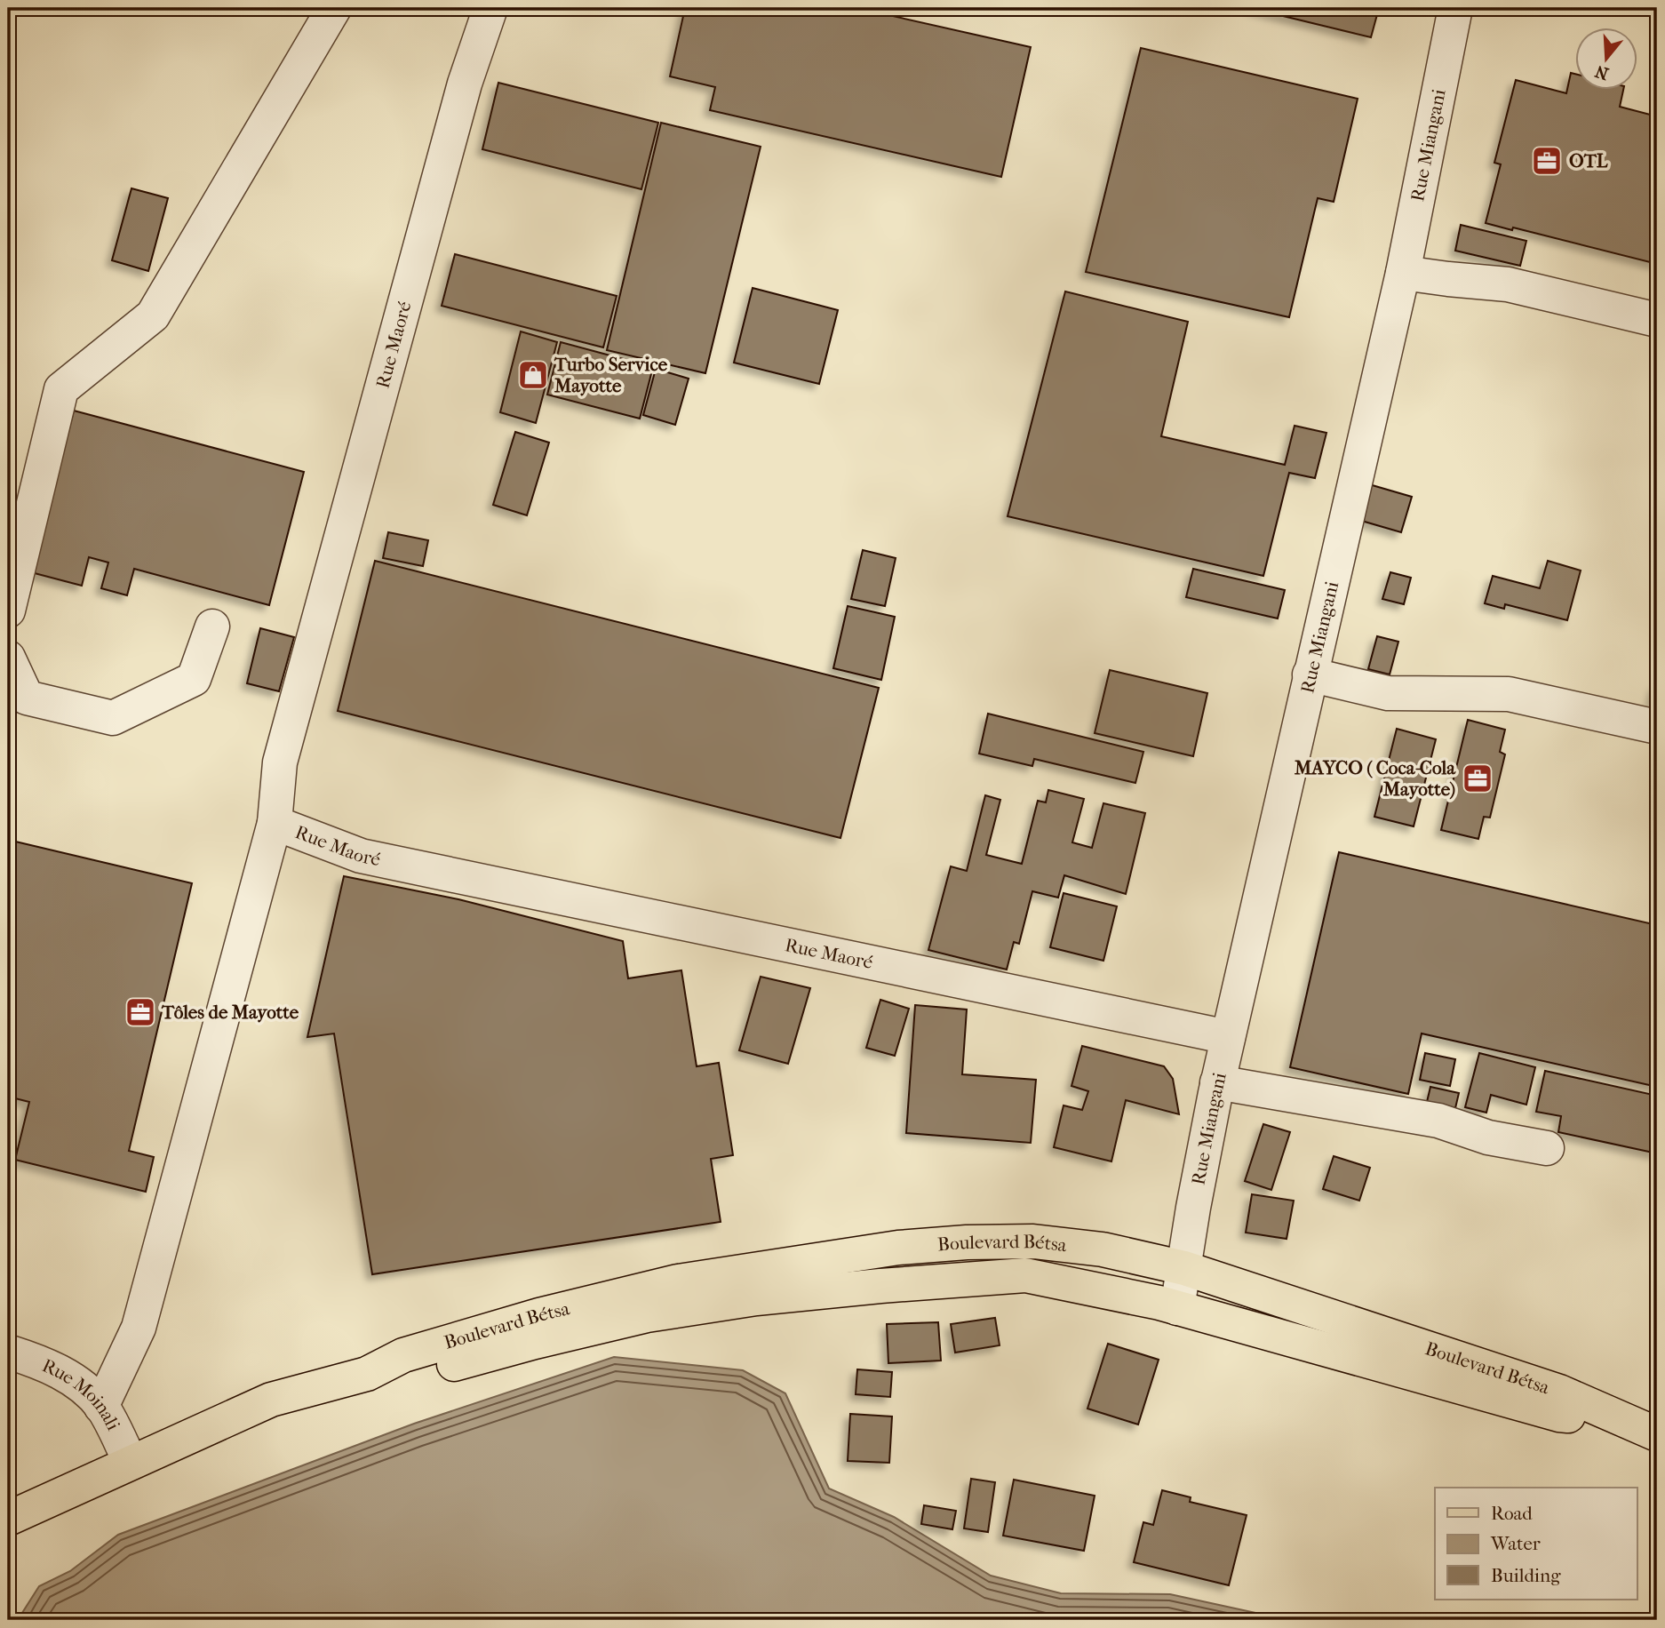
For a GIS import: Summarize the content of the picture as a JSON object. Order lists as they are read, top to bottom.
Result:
{
  "streets": {
    "main road": ["Boulevard Bétsa"],
    "street": ["Rue Miangani", "Rue Maoré", "Rue Moinali"]
  },
  "crossings": [
    ["Rue Miangani", "Rue Maoré"],
    ["Rue Miangani", "Boulevard Bétsa"],
    ["Boulevard Bétsa", "Rue Moinali"]
  ],
  "places": {
    "office": ["OTL", "MAYCO ( Coca-Cola Mayotte)", "Tôles de Mayotte"],
    "shop": ["Turbo Service Mayotte"]
  },
  "legend": ["Road", "Water", "Building"],
  "north": "bottom"
}
